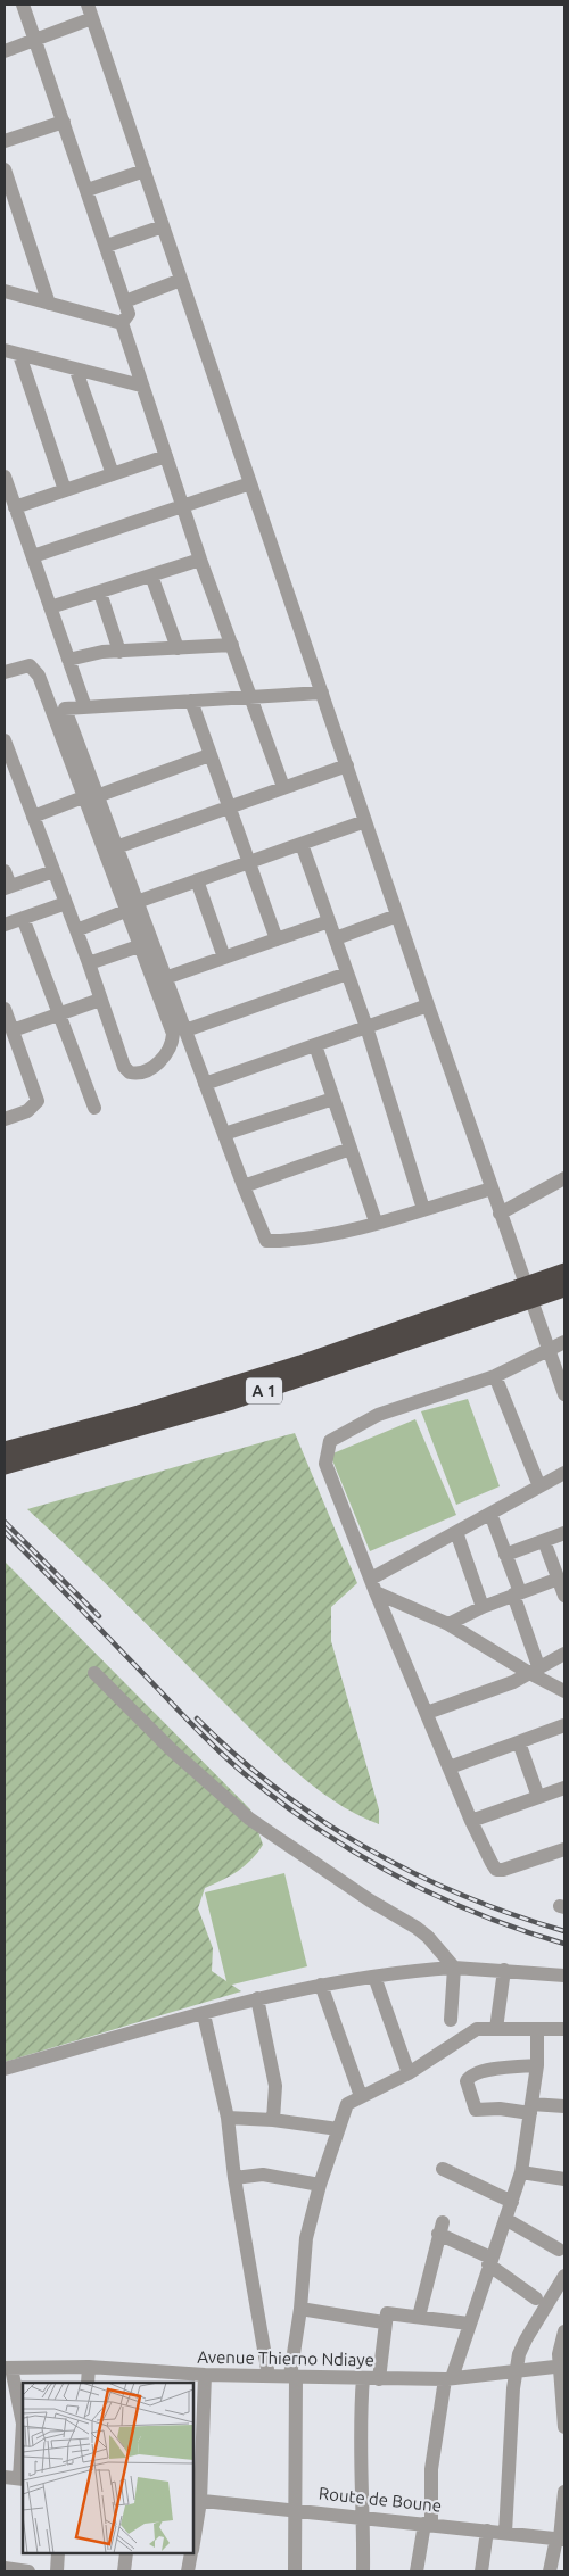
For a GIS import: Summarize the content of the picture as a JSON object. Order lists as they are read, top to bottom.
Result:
{
  "streets": {
    "highway": ["A 1"],
    "street": ["Avenue Thierno Ndiaye", "Route de Boune"]
  }
}
